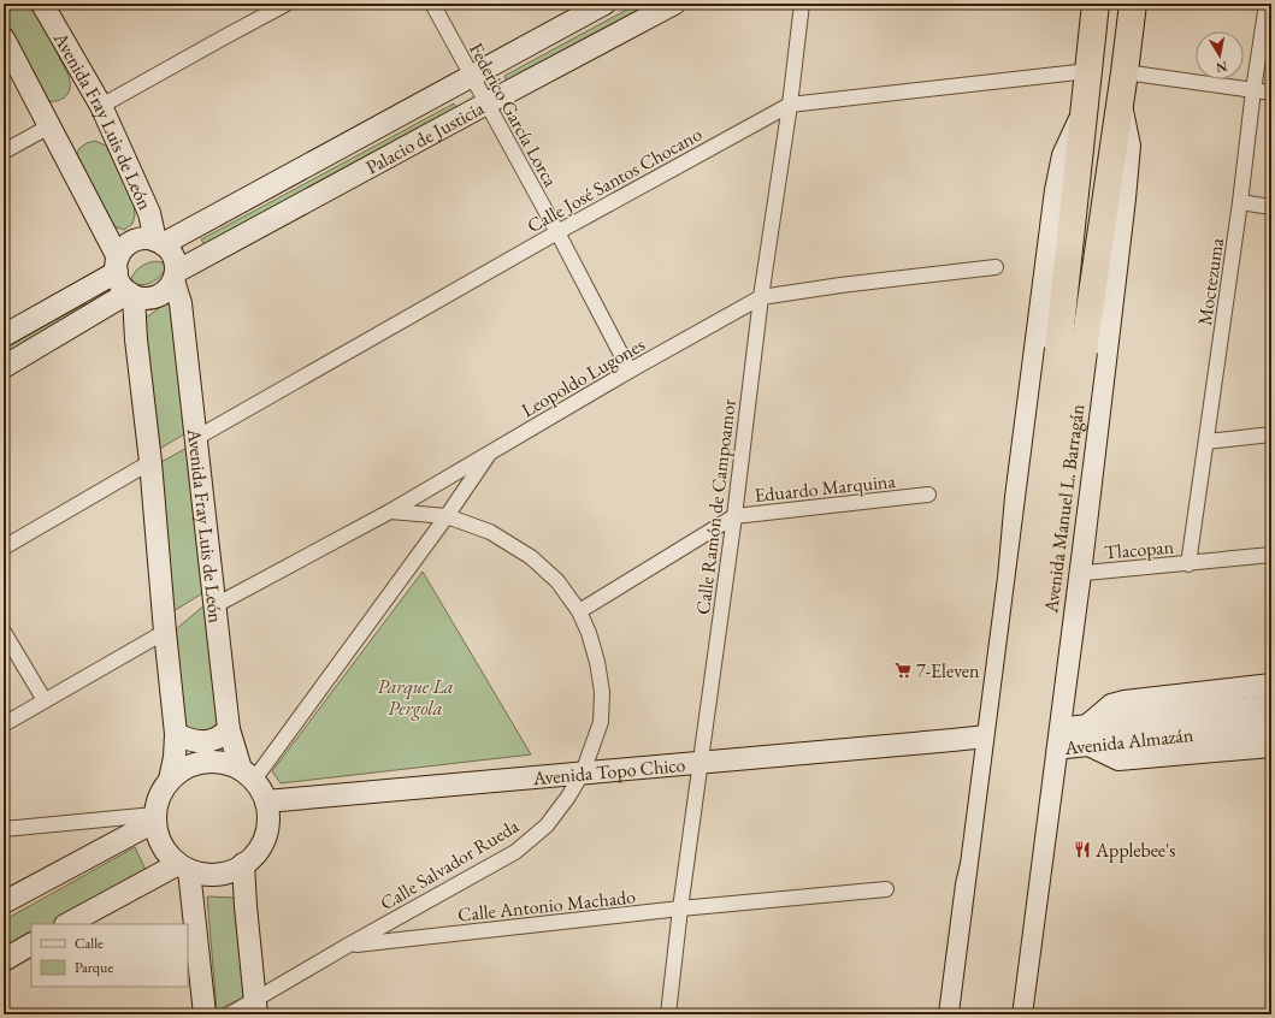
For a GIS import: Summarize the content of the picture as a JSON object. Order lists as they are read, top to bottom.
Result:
{
  "streets": {
    "highway": ["Avenida Manuel L. Barragán"],
    "street": [
      "Federico García Lorca",
      "Avenida Fray Luis de León",
      "Palacio de Justicia",
      "Calle José Santos Chocano",
      "Moctezuma",
      "Leopoldo Lugones",
      "Eduardo Marquina",
      "Calle Ramón de Campoamor",
      "Tlacopan",
      "Avenida Almazán",
      "Avenida Topo Chico",
      "Calle Salvador Rueda",
      "Calle Antonio Machado"
    ]
  },
  "crossings": [
    ["Federico García Lorca", "Palacio de Justicia"],
    ["Federico García Lorca", "Calle José Santos Chocano"],
    ["Federico García Lorca", "Leopoldo Lugones"],
    ["Avenida Fray Luis de León", "Palacio de Justicia"],
    ["Avenida Fray Luis de León", "Calle José Santos Chocano"],
    ["Avenida Fray Luis de León", "Leopoldo Lugones"],
    ["Avenida Fray Luis de León", "Avenida Topo Chico"],
    ["Calle José Santos Chocano", "Calle Ramón de Campoamor"],
    ["Calle José Santos Chocano", "Avenida Manuel L. Barragán"],
    ["Moctezuma", "Tlacopan"],
    ["Leopoldo Lugones", "Calle Ramón de Campoamor"],
    ["Leopoldo Lugones", "Calle Salvador Rueda"],
    ["Eduardo Marquina", "Calle Ramón de Campoamor"],
    ["Eduardo Marquina", "Calle Salvador Rueda"],
    ["Calle Ramón de Campoamor", "Avenida Topo Chico"],
    ["Calle Ramón de Campoamor", "Calle Antonio Machado"],
    ["Avenida Almazán", "Avenida Topo Chico"],
    ["Avenida Topo Chico", "Calle Salvador Rueda"],
    ["Calle Salvador Rueda", "Calle Antonio Machado"]
  ],
  "parks": ["Parque La Pergola"],
  "places": {
    "supermarket": ["7-Eleven"],
    "restaurant": ["Applebee's"]
  },
  "legend": ["Calle", "Parque"],
  "north": "bottom"
}
